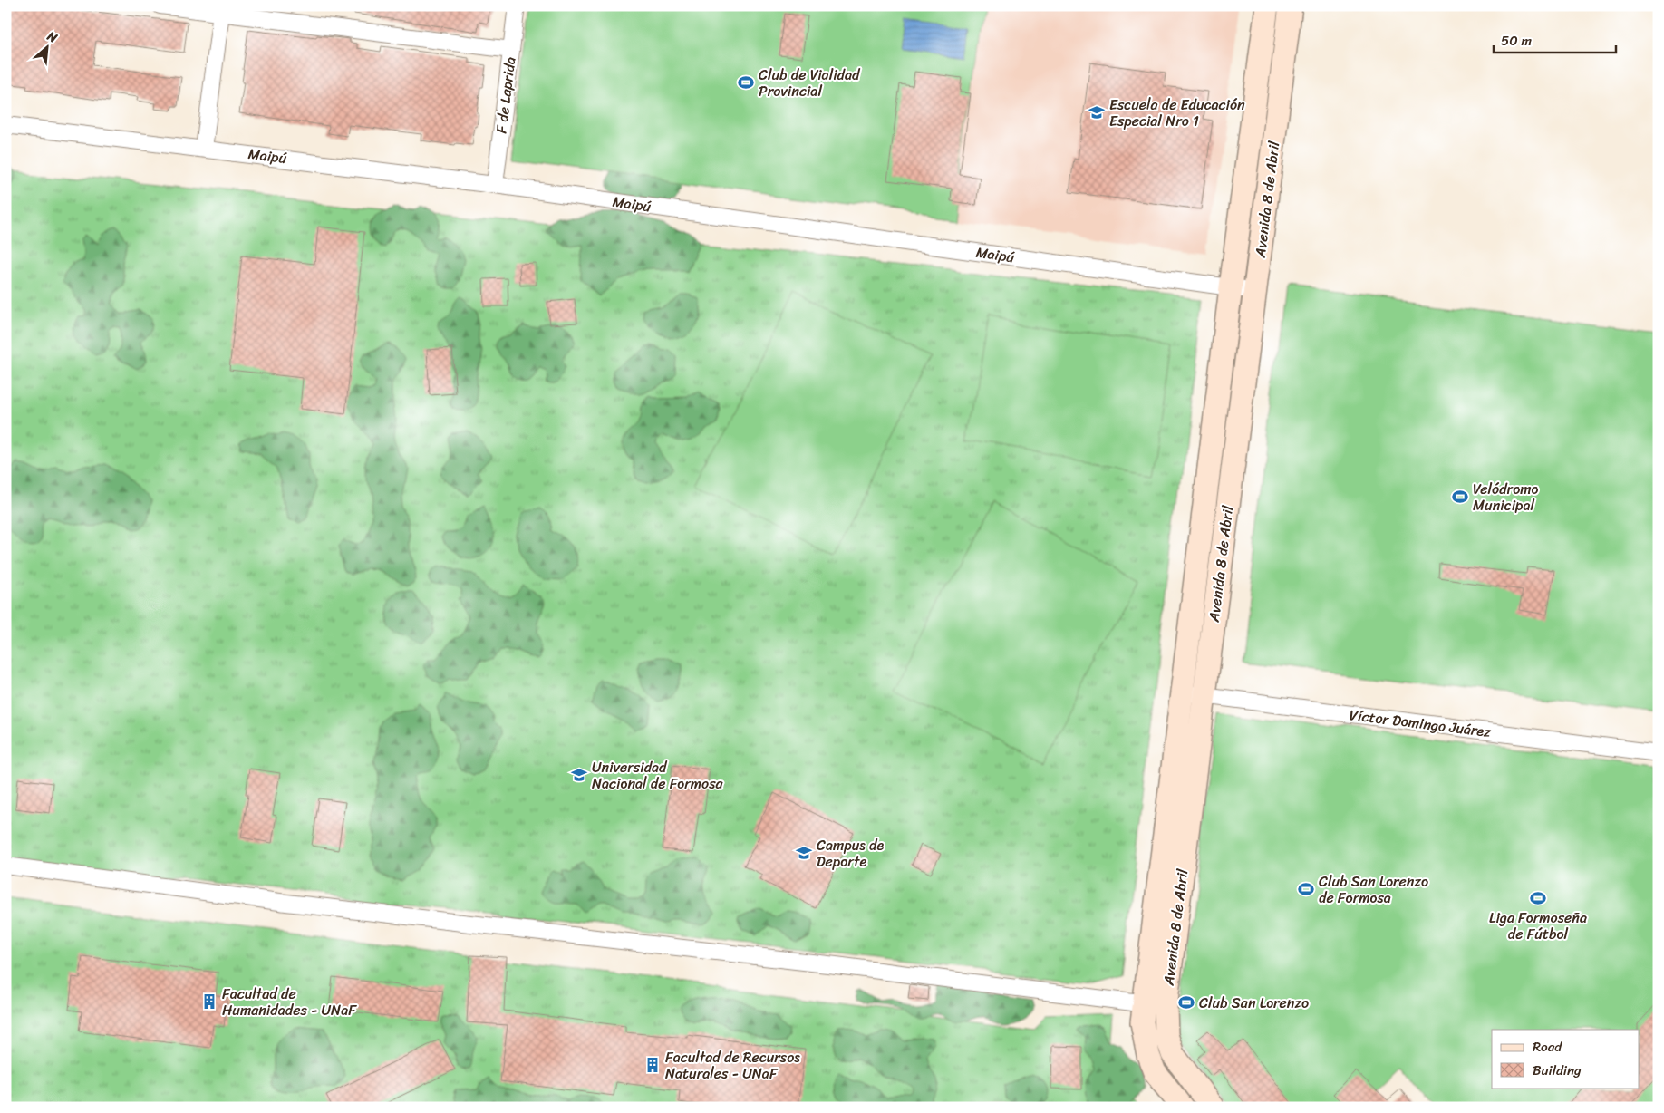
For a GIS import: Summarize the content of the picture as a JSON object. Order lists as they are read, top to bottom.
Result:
{
  "streets": {
    "main road": ["Avenida 8 de Abril"],
    "street": ["F de Laprida", "Maipú", "Víctor Domingo Juárez"]
  },
  "crossings": [
    ["F de Laprida", "Maipú"],
    ["Maipú", "Avenida 8 de Abril"],
    ["Avenida 8 de Abril", "Víctor Domingo Juárez"]
  ],
  "places": {
    "sports": [
      "Club de Vialidad Provincial",
      "Velódromo Municipal",
      "Club San Lorenzo de Formosa",
      "Liga Formoseña de Fútbol",
      "Club San Lorenzo"
    ],
    "school or university": ["Escuela de Educación Especial Nro 1", "Universidad Nacional de Formosa", "Campus de Deporte"],
    "building": ["Facultad de Humanidades - UNaF", "Facultad de Recursos Naturales - UNaF"]
  },
  "legend": ["Road", "Building"],
  "scale_bar": "50 m",
  "north": "top right"
}
